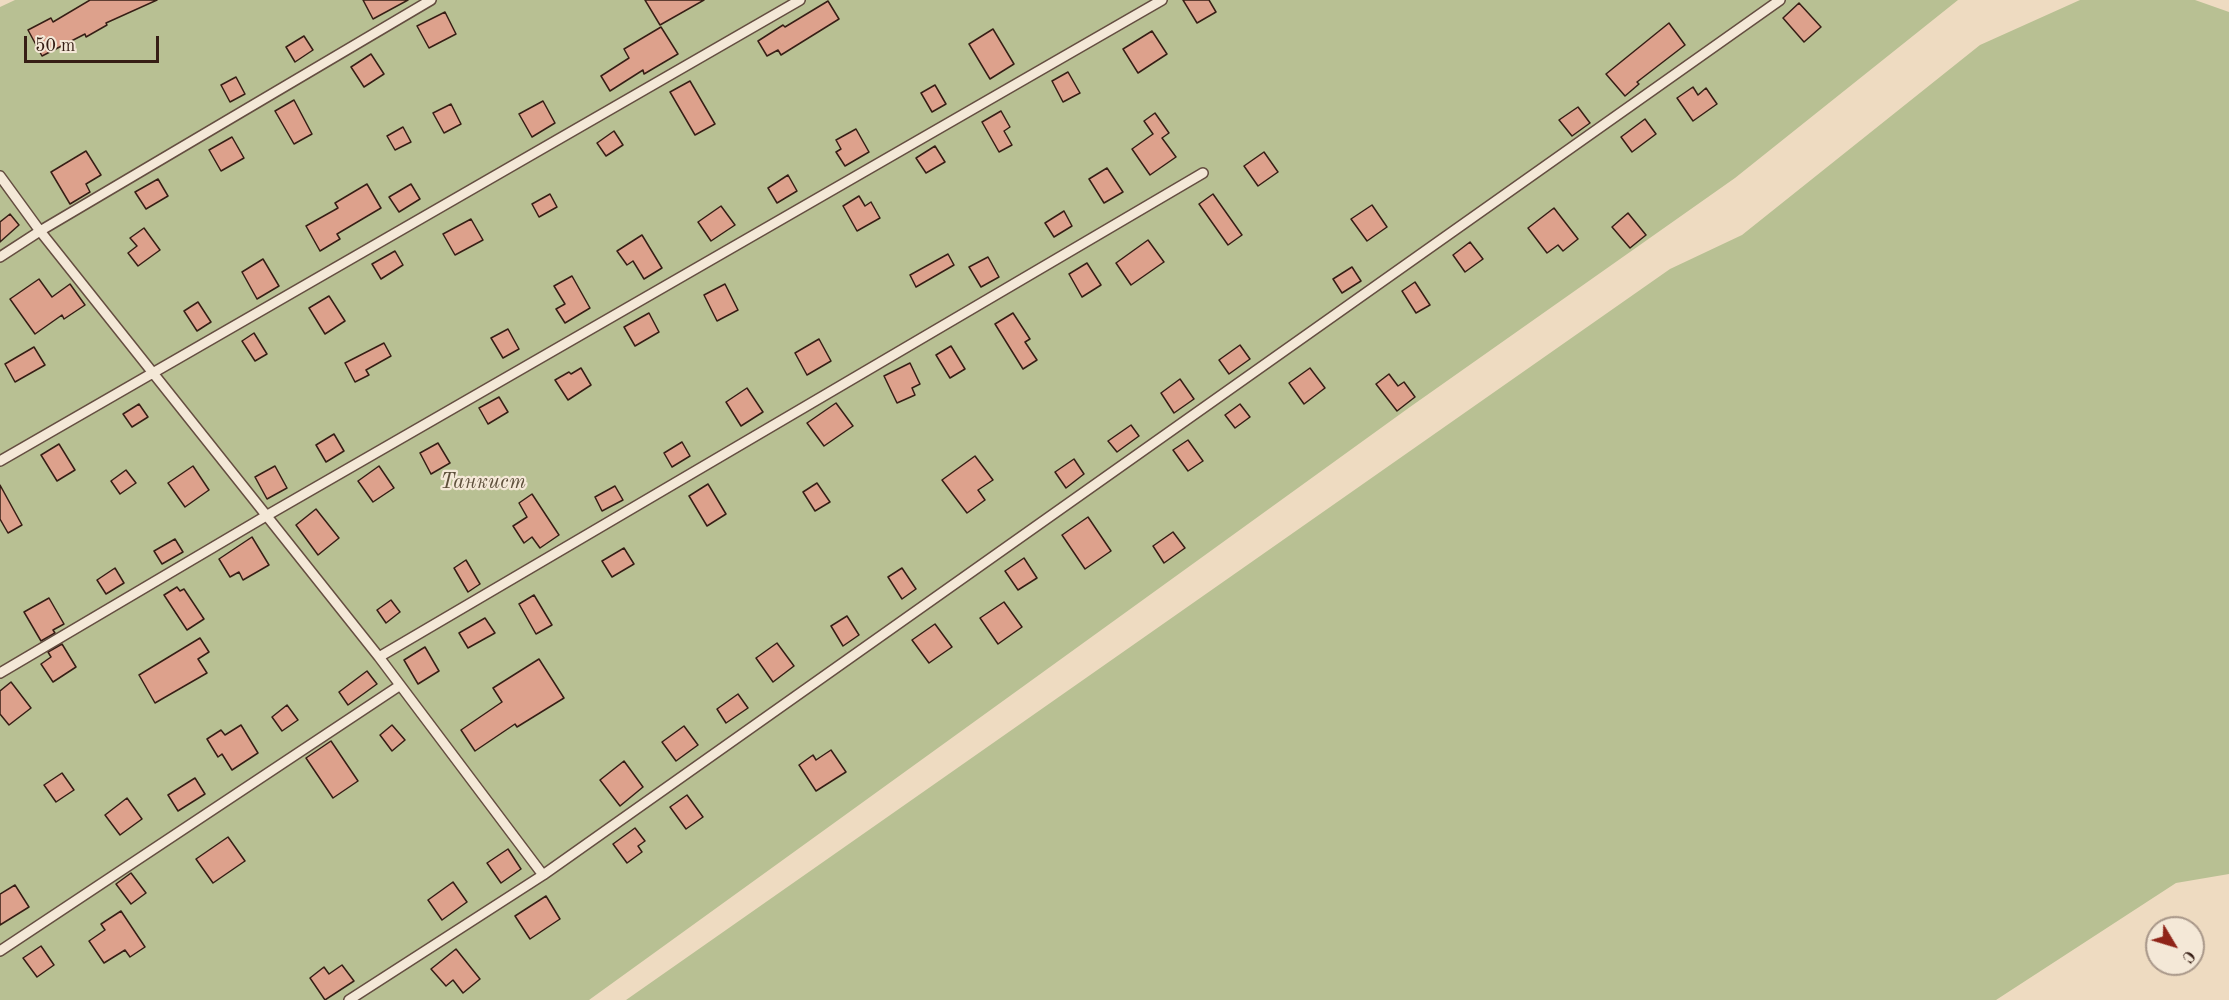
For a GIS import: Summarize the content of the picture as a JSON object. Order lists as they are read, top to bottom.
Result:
{
  "parks": ["Танкист"],
  "scale_bar": "50 m",
  "north": "bottom right"
}
